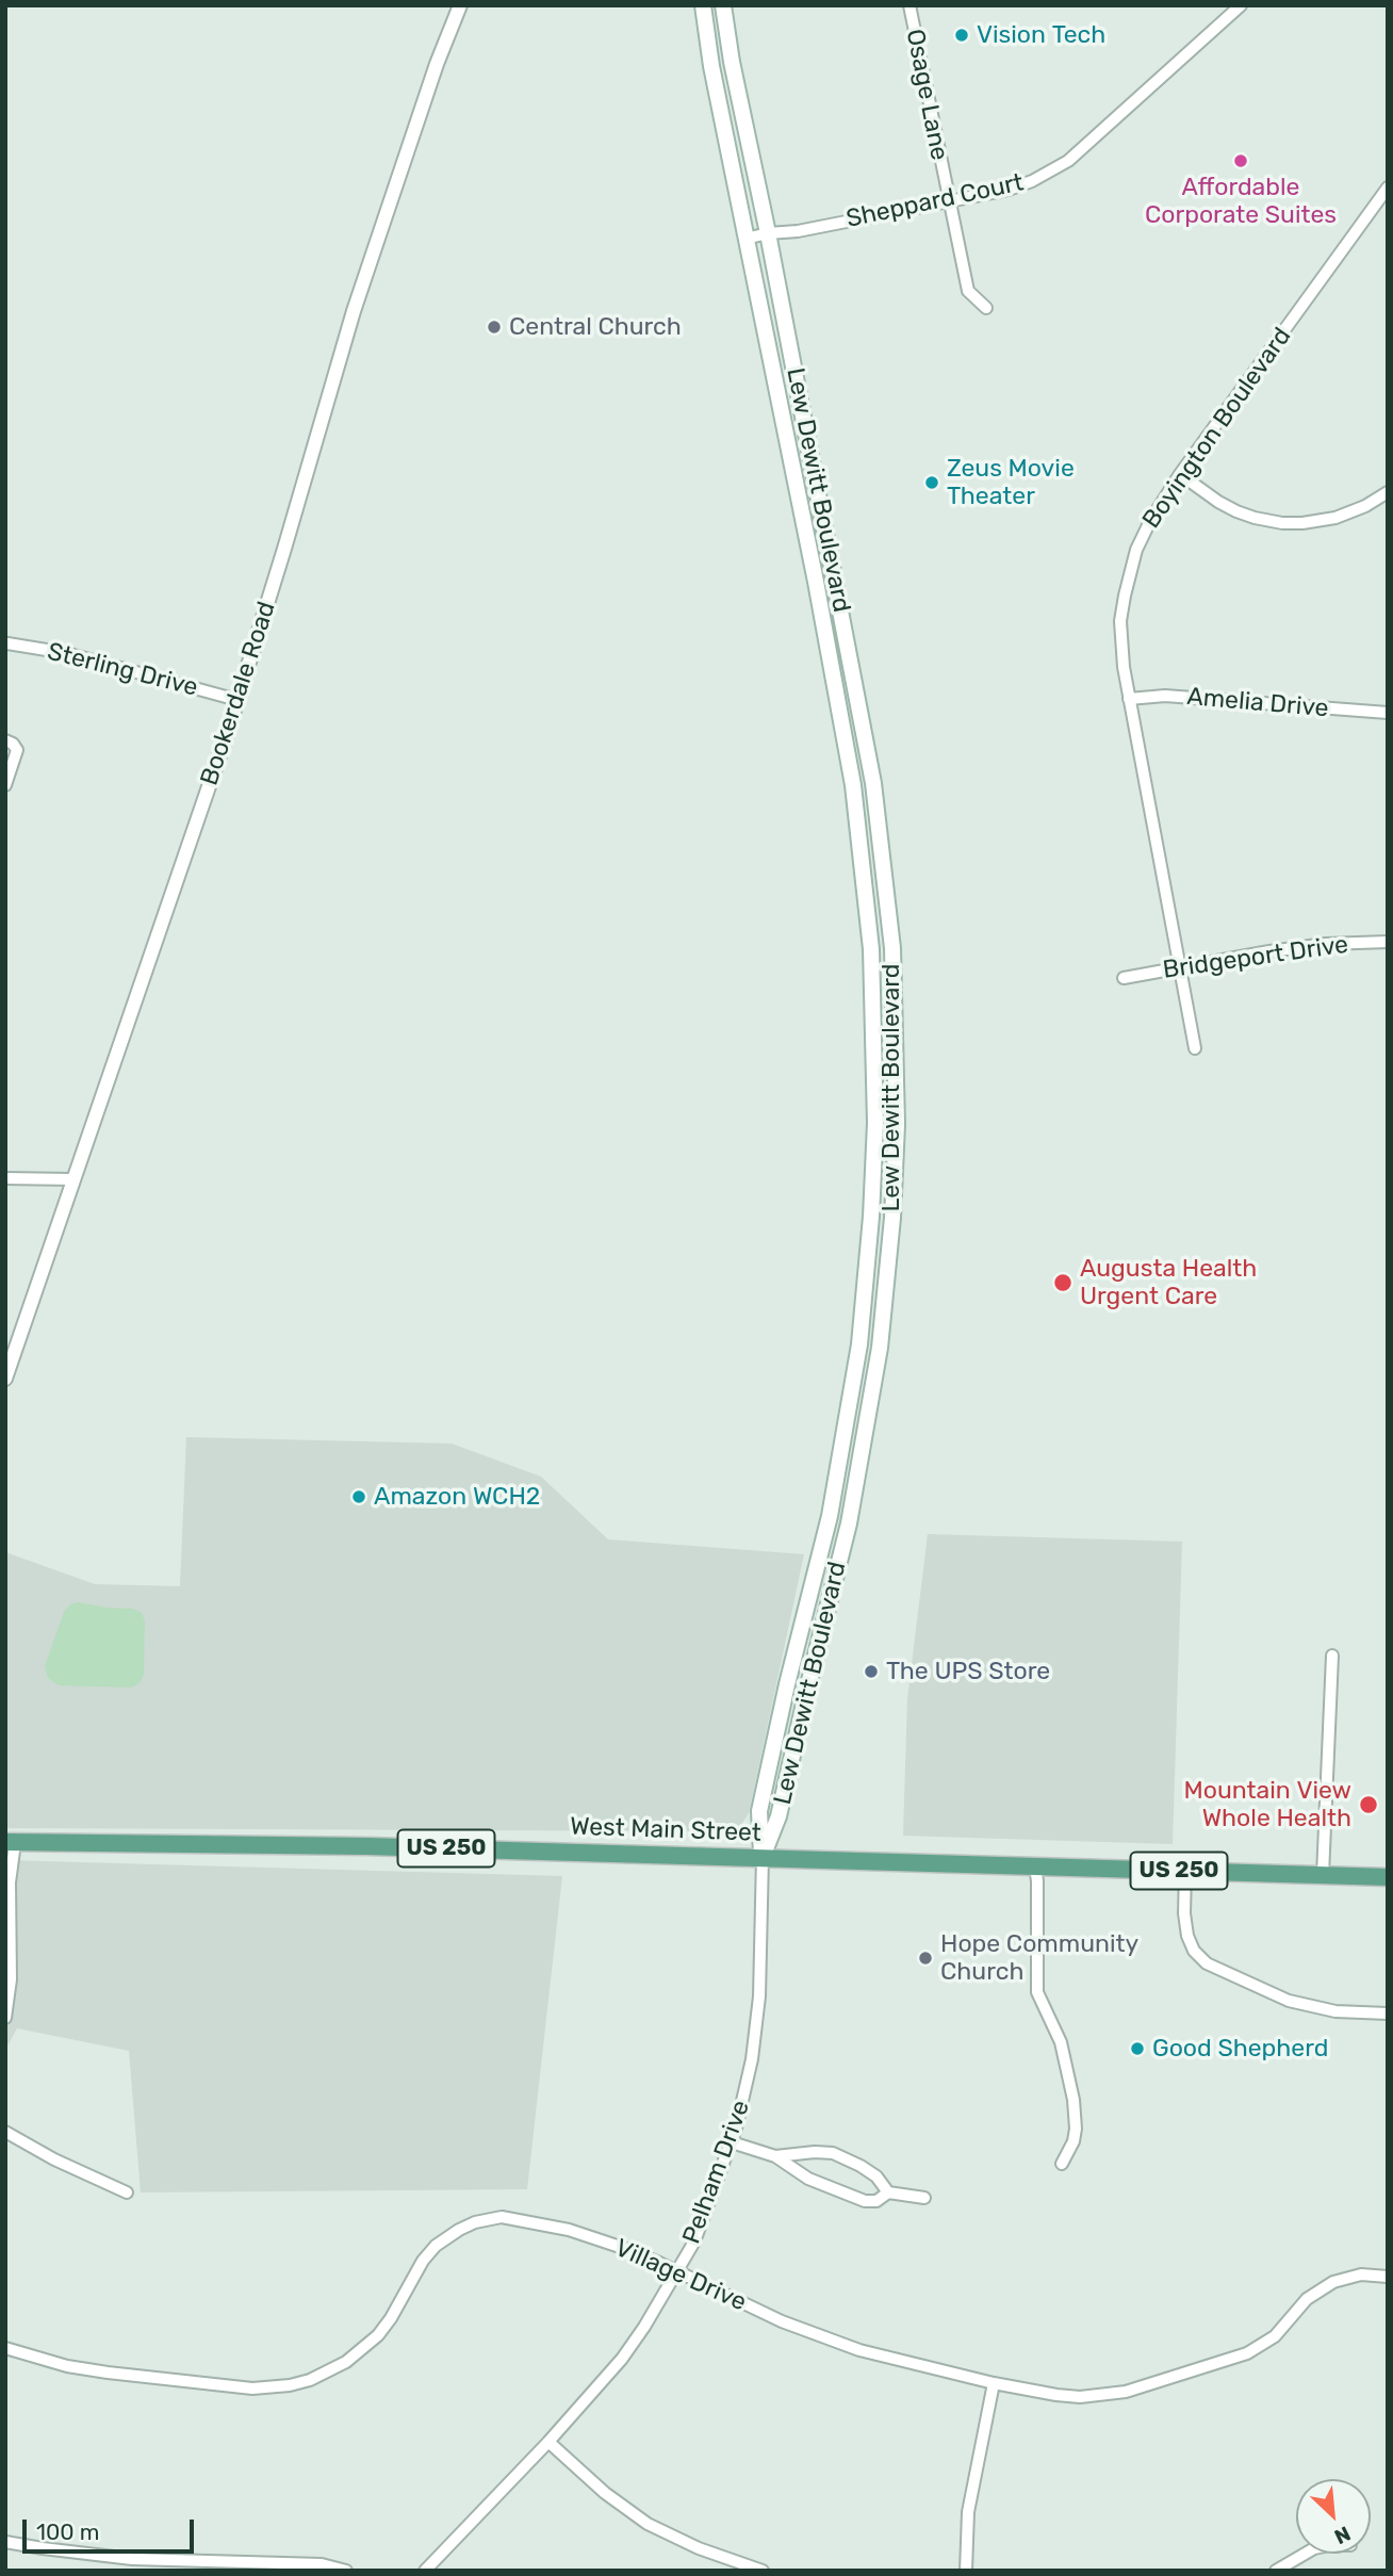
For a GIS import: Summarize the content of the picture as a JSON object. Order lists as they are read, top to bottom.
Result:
{
  "streets": {
    "main road": ["Lew Dewitt Boulevard", "West Main Street", "US 250"],
    "street": [
      "Osage Lane",
      "Sheppard Court",
      "Boyington Boulevard",
      "Sterling Drive",
      "Bookerdale Road",
      "Amelia Drive",
      "Bridgeport Drive",
      "Pelham Drive",
      "Village Drive"
    ]
  },
  "crossings": [
    ["Osage Lane", "Sheppard Court"],
    ["Sheppard Court", "Lew Dewitt Boulevard"],
    ["Boyington Boulevard", "Amelia Drive"],
    ["Boyington Boulevard", "Bridgeport Drive"],
    ["Lew Dewitt Boulevard", "West Main Street"],
    ["Lew Dewitt Boulevard", "Pelham Drive"],
    ["Sterling Drive", "Bookerdale Road"],
    ["West Main Street", "US 250"],
    ["West Main Street", "Pelham Drive"],
    ["Pelham Drive", "Village Drive"]
  ],
  "places": [
    "Vision Tech",
    "Affordable Corporate Suites",
    "Central Church",
    "Zeus Movie Theater",
    "Augusta Health Urgent Care",
    "Amazon WCH2",
    "The UPS Store",
    "Mountain View Whole Health",
    "Hope Community Church",
    "Good Shepherd"
  ],
  "scale_bar": "100 m",
  "north": "bottom right"
}
